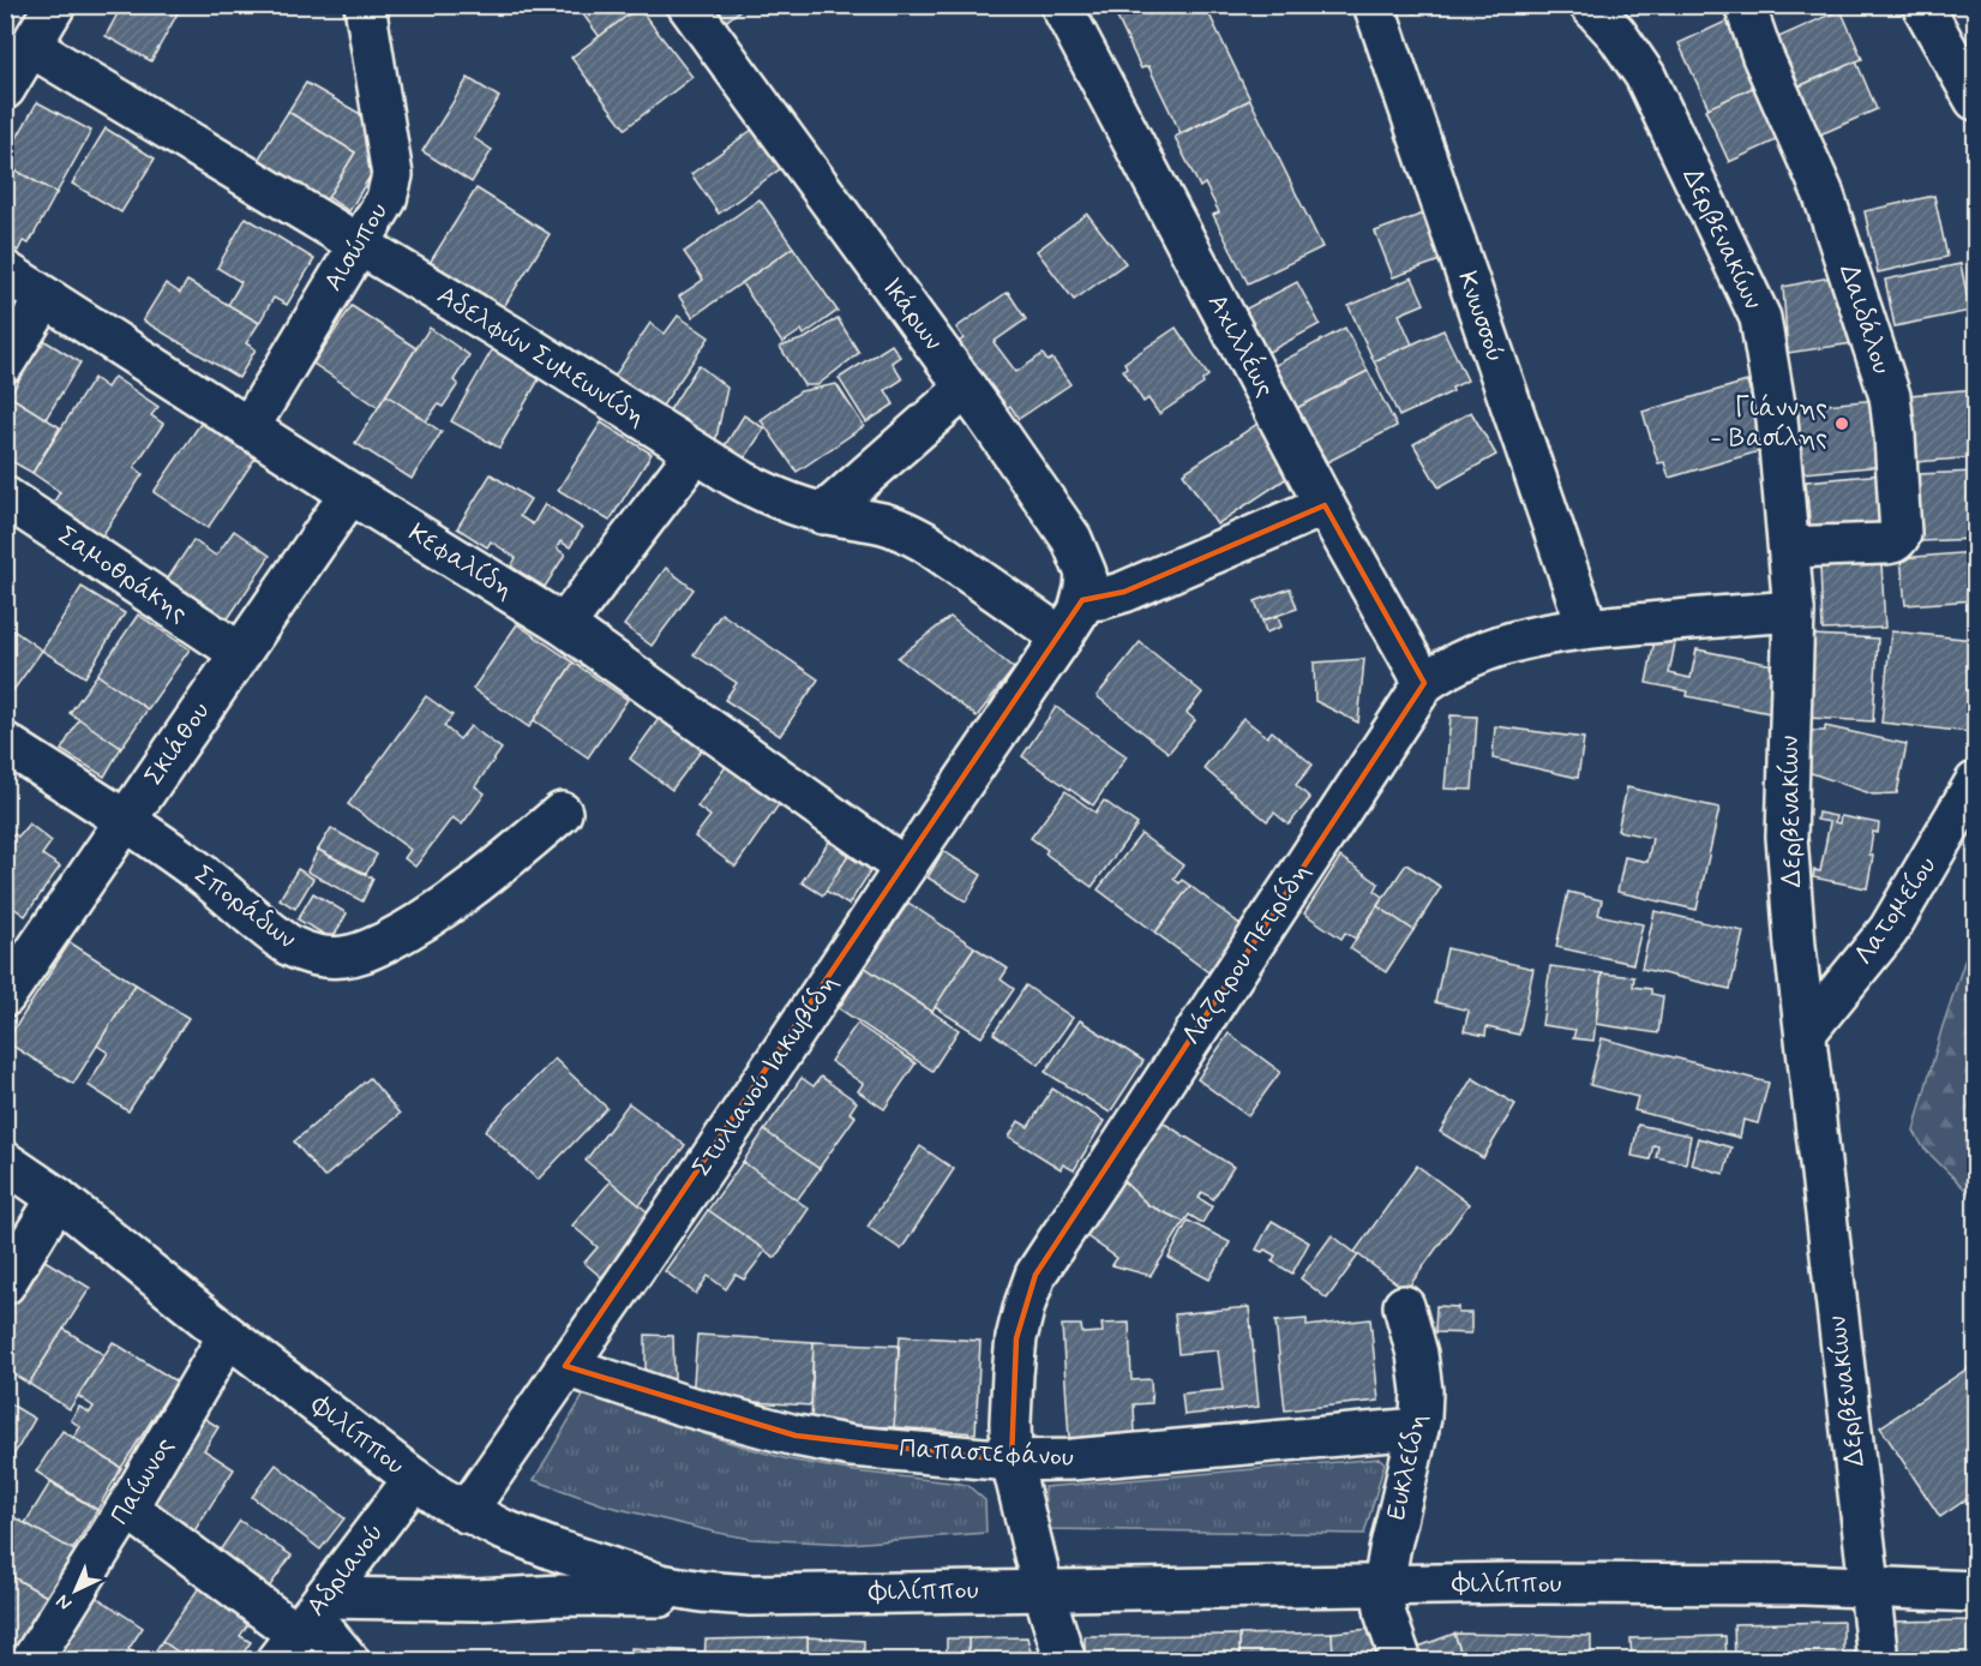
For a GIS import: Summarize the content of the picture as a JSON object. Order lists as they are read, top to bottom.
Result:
{
  "streets": {
    "street": [
      "Δερβενακίων",
      "Αισώπου",
      "Ικάρων",
      "Κνωσσού",
      "Δαιδάλου",
      "Αχιλλέως",
      "Αδελφών Συμεωνίδη",
      "Κεφαλίδη",
      "Σαμοθράκης",
      "Σκιάθου",
      "Σποράδων",
      "Λατομείου",
      "Λάζαρου Πετρίδη",
      "Στυλιανού Ιακωβίδη",
      "Φιλίππου",
      "Παπαστεφάνου",
      "Ευκλείδη",
      "Παίωνος",
      "Αδριανού"
    ]
  },
  "crossings": [
    ["Δερβενακίων", "Δαιδάλου"],
    ["Δερβενακίων", "Λατομείου"],
    ["Δερβενακίων", "Λάζαρου Πετρίδη"],
    ["Δερβενακίων", "Φιλίππου"],
    ["Αισώπου", "Αδελφών Συμεωνίδη"],
    ["Αισώπου", "Κεφαλίδη"],
    ["Ικάρων", "Αδελφών Συμεωνίδη"],
    ["Ικάρων", "Στυλιανού Ιακωβίδη"],
    ["Κνωσσού", "Λάζαρου Πετρίδη"],
    ["Αχιλλέως", "Λάζαρου Πετρίδη"],
    ["Αδελφών Συμεωνίδη", "Στυλιανού Ιακωβίδη"],
    ["Κεφαλίδη", "Σκιάθου"],
    ["Κεφαλίδη", "Στυλιανού Ιακωβίδη"],
    ["Σαμοθράκης", "Σκιάθου"],
    ["Σκιάθου", "Σποράδων"],
    ["Λάζαρου Πετρίδη", "Φιλίππου"],
    ["Λάζαρου Πετρίδη", "Παπαστεφάνου"],
    ["Στυλιανού Ιακωβίδη", "Φιλίππου"],
    ["Στυλιανού Ιακωβίδη", "Παπαστεφάνου"],
    ["Φιλίππου", "Ευκλείδη"],
    ["Φιλίππου", "Παίωνος"],
    ["Φιλίππου", "Αδριανού"],
    ["Παπαστεφάνου", "Ευκλείδη"]
  ],
  "places": ["Γιάννης - Βασίλης"],
  "north": "bottom left"
}
